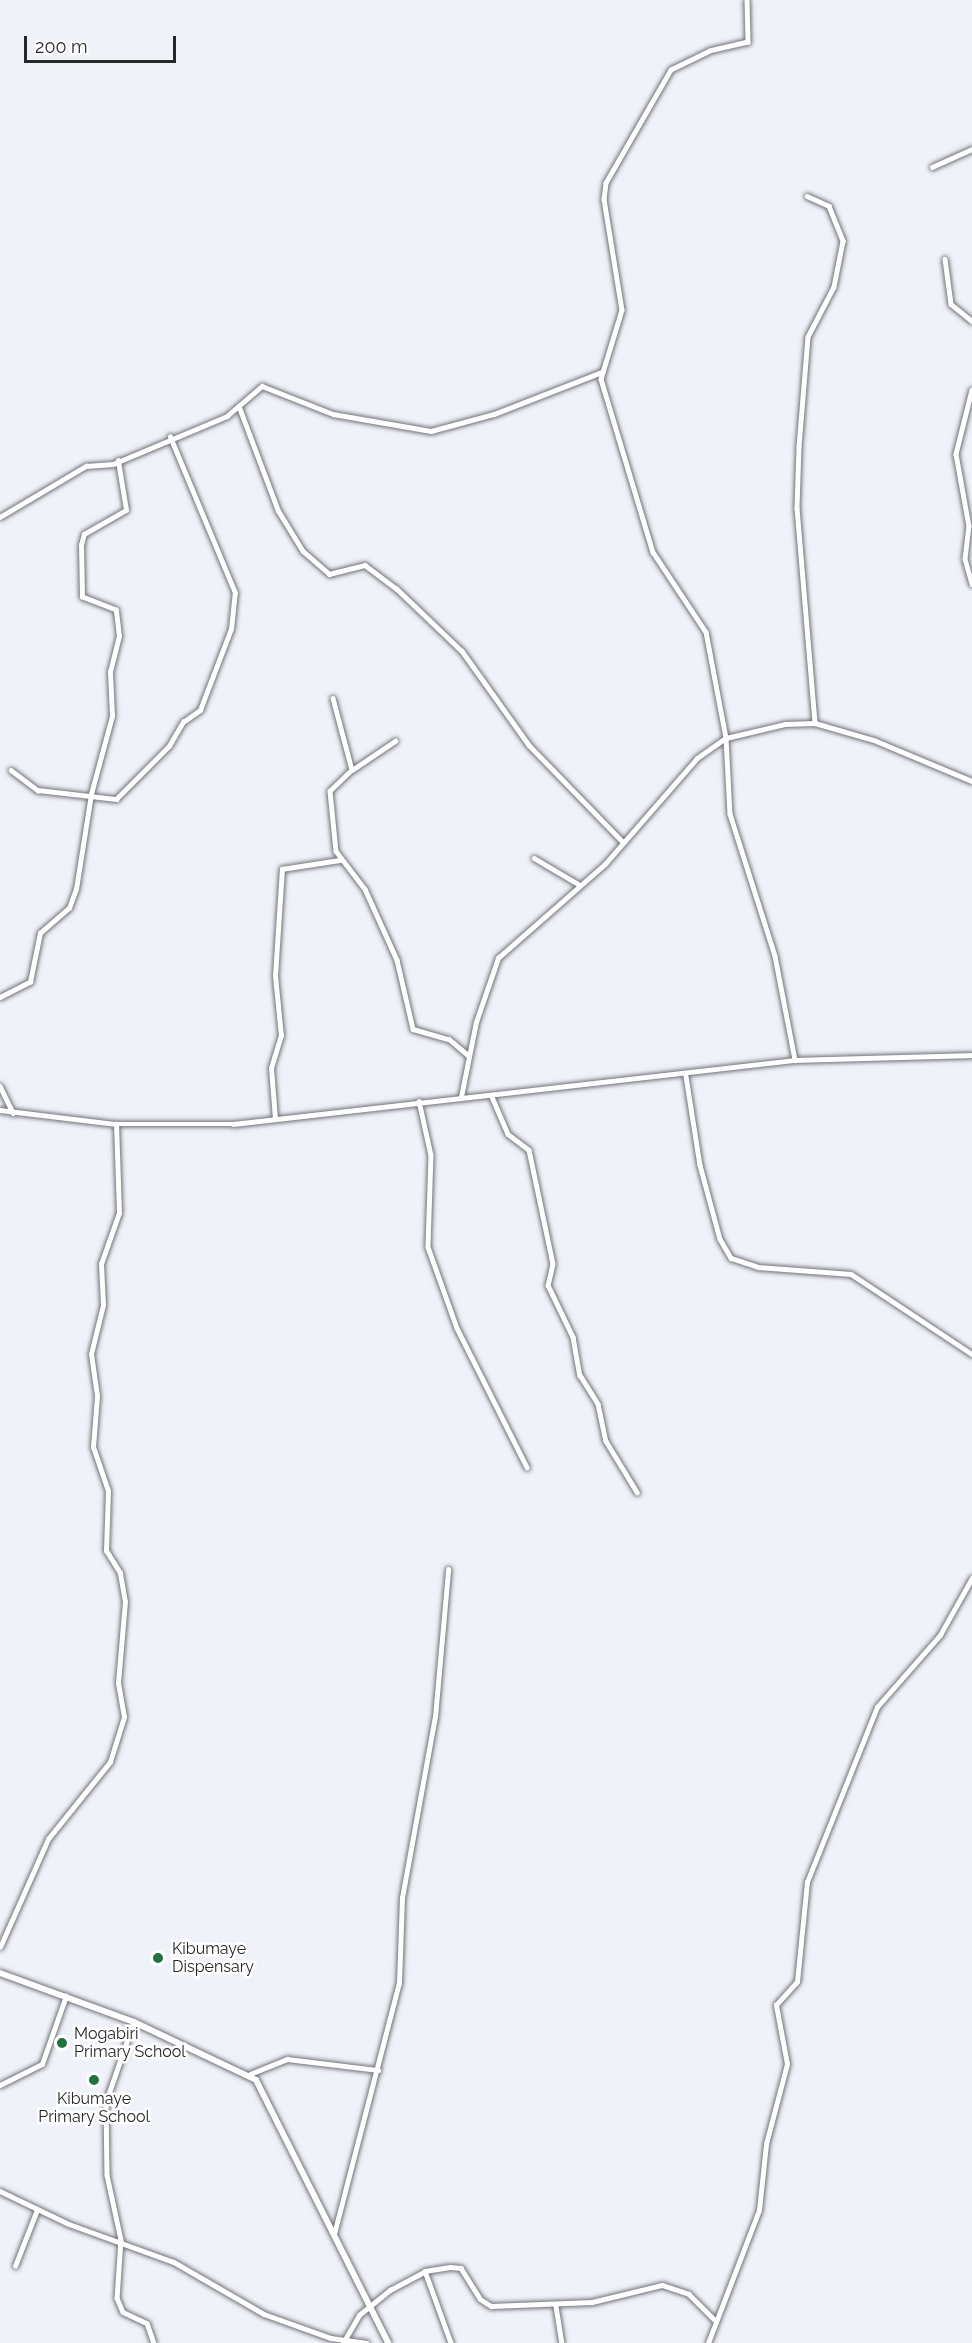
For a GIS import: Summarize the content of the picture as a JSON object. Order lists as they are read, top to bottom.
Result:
{
  "places": ["Kibumaye Dispensary", "Mogabiri Primary School", "Kibumaye Primary School"],
  "scale_bar": "200 m"
}
